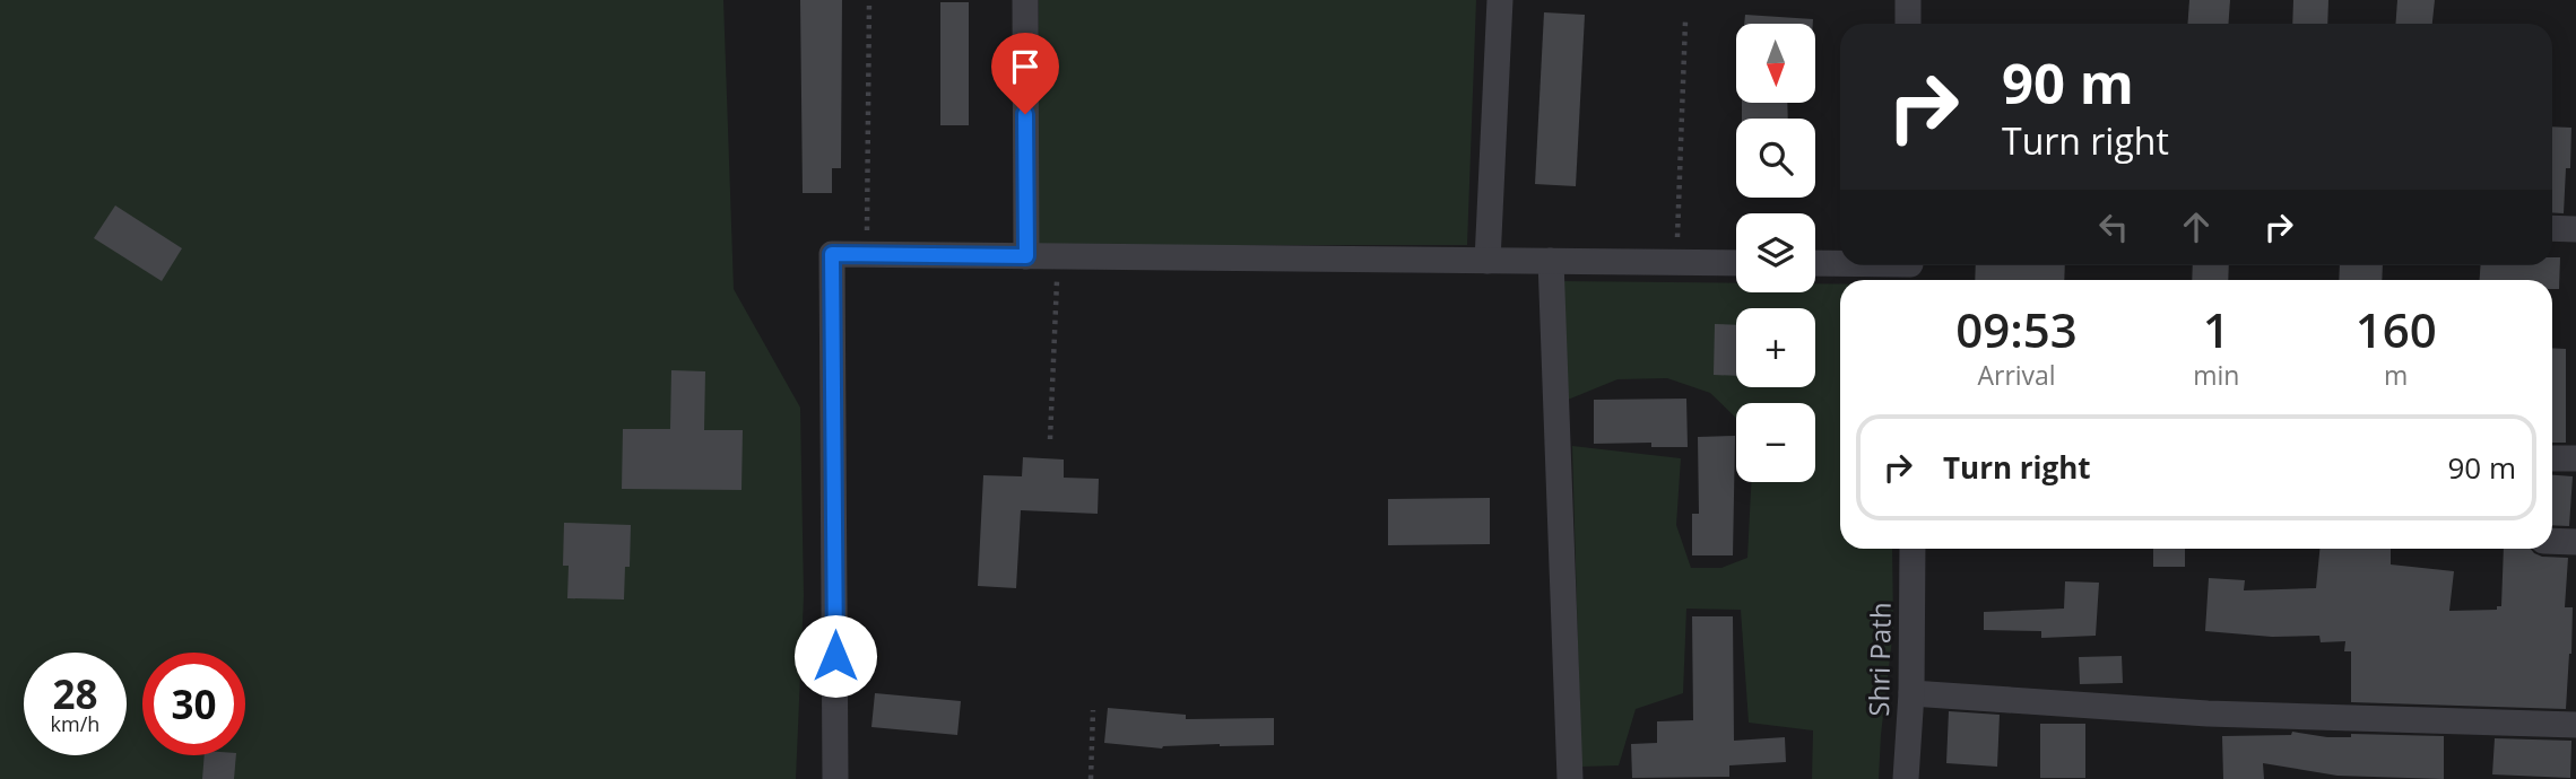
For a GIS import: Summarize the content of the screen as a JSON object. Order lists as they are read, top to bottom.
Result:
{
  "streets": {
    "street": ["Shri Path"]
  },
  "north": "bottom",
  "page": {
    "map_buttons": ["+", "−"],
    "turn": ["90 m", "Turn right"],
    "eta": [
      "09:53",
      "Arrival",
      "1",
      "min",
      "160",
      "m"
    ],
    "list": [
      {
        "name": "Turn right",
        "value": "90 m"
      }
    ],
    "speed": "28 km/h",
    "limit": "30"
  }
}
